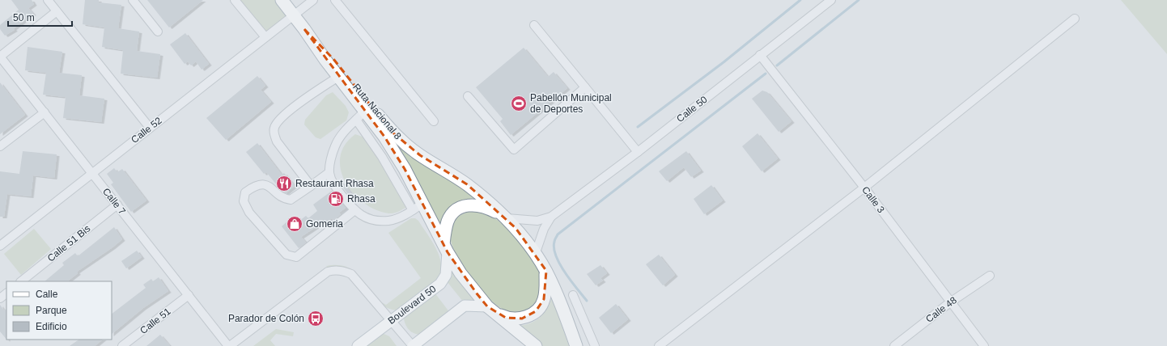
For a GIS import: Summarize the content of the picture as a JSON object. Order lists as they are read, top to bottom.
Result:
{
  "streets": {
    "highway": ["Ruta Nacional 8"],
    "main road": ["Boulevard 50"],
    "street": [
      "Calle 50",
      "Calle 52",
      "Calle 3",
      "Calle 7",
      "Calle 51 Bis",
      "Calle 48",
      "Calle 51"
    ]
  },
  "crossings": [
    ["Calle 50", "Ruta Nacional 8"],
    ["Calle 50", "Calle 3"],
    ["Calle 50", "Boulevard 50"],
    ["Ruta Nacional 8", "Calle 52"],
    ["Ruta Nacional 8", "Boulevard 50"],
    ["Calle 52", "Calle 7"],
    ["Calle 3", "Calle 48"],
    ["Calle 7", "Calle 51 Bis"],
    ["Calle 7", "Calle 51"]
  ],
  "places": {
    "sports": ["Pabellón Municipal de Deportes"],
    "restaurant": ["Restaurant Rhasa"],
    "fuel station": ["Rhasa"],
    "shop": ["Gomeria"],
    "bus stop": ["Parador de Colón"]
  },
  "legend": ["Calle", "Parque", "Edificio"],
  "scale_bar": "50 m"
}
